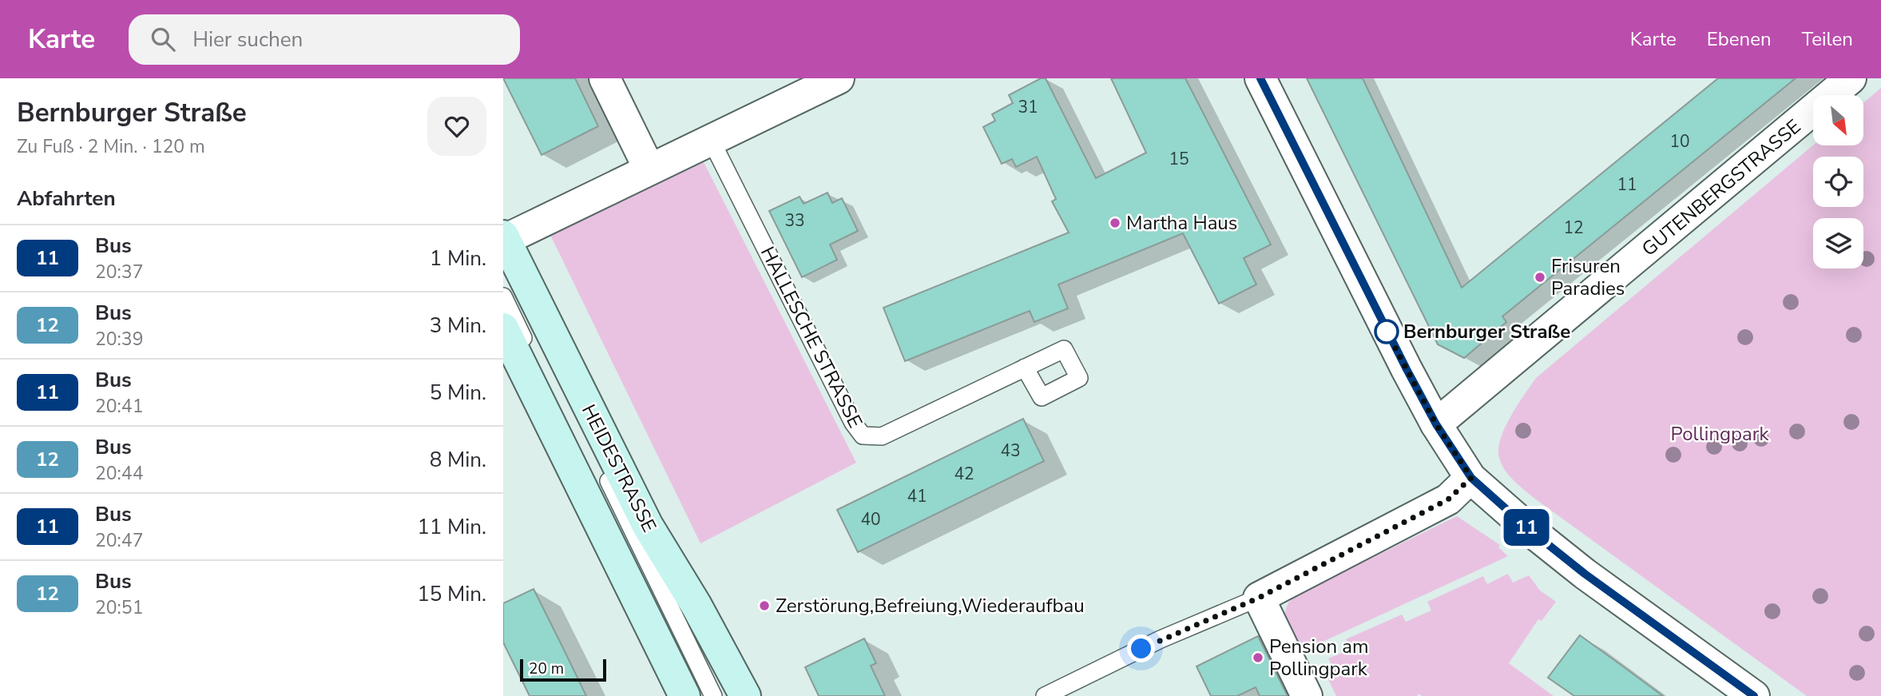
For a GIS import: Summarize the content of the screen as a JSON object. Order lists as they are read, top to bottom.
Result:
{
  "streets": {
    "main road": ["HEIDESTRASSE"],
    "street": ["GUTENBERGSTRASSE"],
    "lane": ["HALLESCHE STRASSE"]
  },
  "parks": ["Pollingpark"],
  "places": [
    "Martha Haus",
    "Frisuren Paradies",
    "Bernburger Straße",
    "Zerstörung,Befreiung,Wiederaufbau",
    "Pension am Pollingpark"
  ],
  "lines": ["bus line 11"],
  "house_numbers": [
    "31",
    "10",
    "15",
    "11",
    "33",
    "12",
    "43",
    "42",
    "41",
    "40"
  ],
  "scale_bar": "20 m",
  "north": "bottom right",
  "page": {
    "header": "Karte",
    "search": "Hier suchen",
    "nav": ["Karte", "Ebenen", "Teilen"],
    "heading": [
      ["Bernburger Straße", "Zu Fuß · 2 Min. · 120 m"],
      "Abfahrten"
    ],
    "on_map": "11",
    "list": [
      {
        "mark": "11",
        "name": "Bus",
        "note": "20:37",
        "value": "1 Min."
      },
      {
        "mark": "12",
        "name": "Bus",
        "note": "20:39",
        "value": "3 Min."
      },
      {
        "mark": "11",
        "name": "Bus",
        "note": "20:41",
        "value": "5 Min."
      },
      {
        "mark": "12",
        "name": "Bus",
        "note": "20:44",
        "value": "8 Min."
      },
      {
        "mark": "11",
        "name": "Bus",
        "note": "20:47",
        "value": "11 Min."
      },
      {
        "mark": "12",
        "name": "Bus",
        "note": "20:51",
        "value": "15 Min."
      }
    ],
    "scale": "20 m"
  }
}
